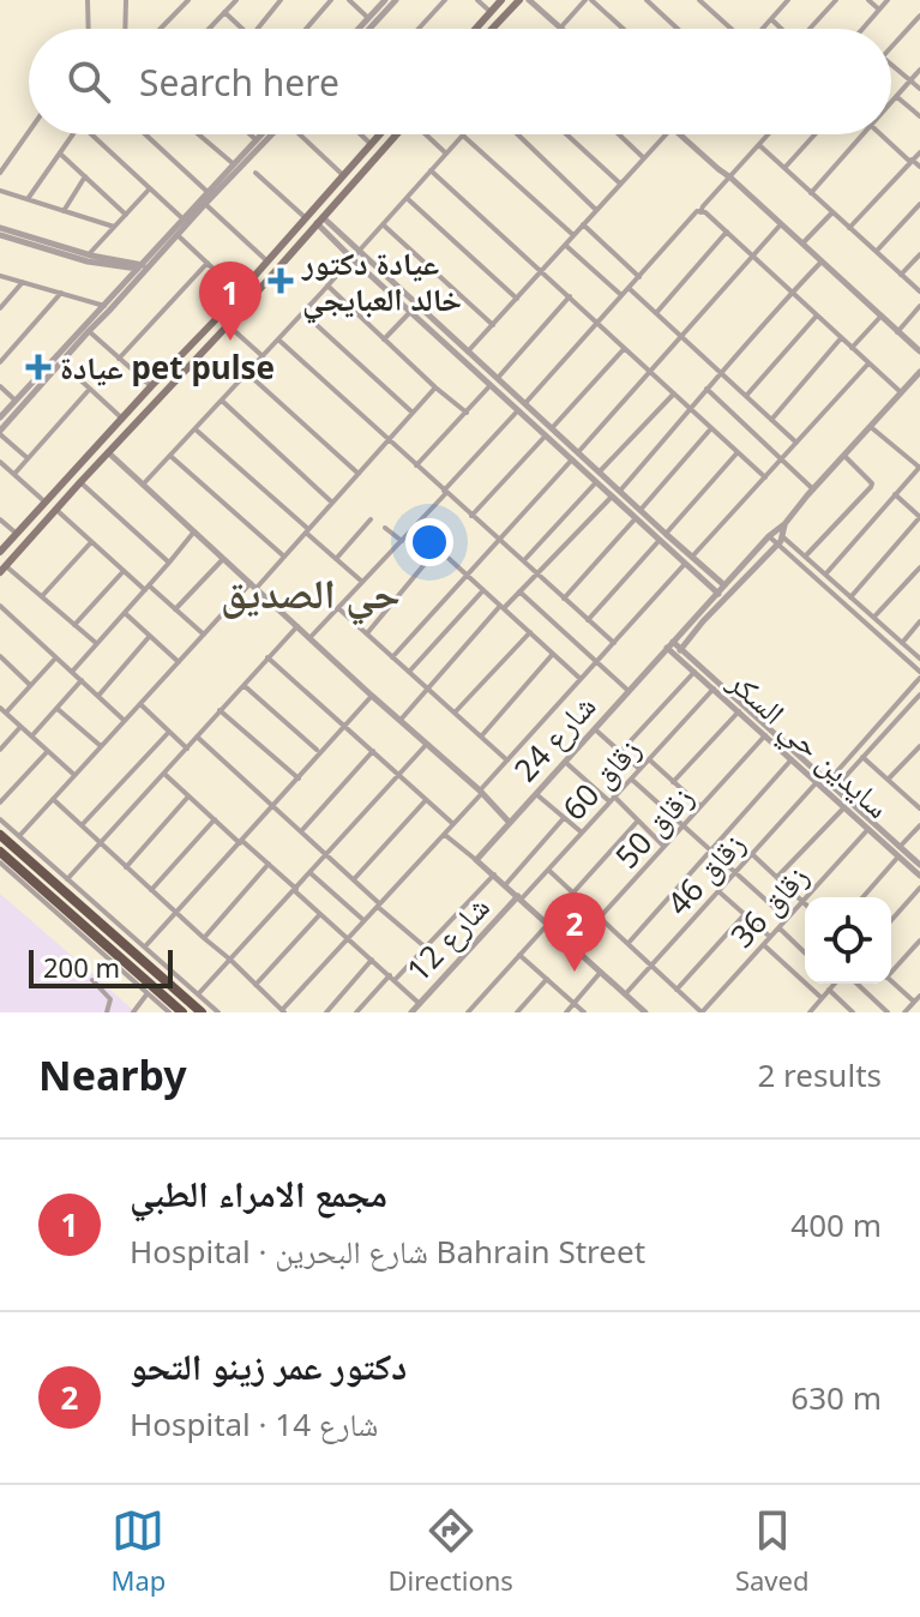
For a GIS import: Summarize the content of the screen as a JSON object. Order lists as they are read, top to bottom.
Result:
{
  "streets": {
    "street": [
      "شارع 24",
      "سايدين حي السكر",
      "زقاق 60",
      "زقاق 50",
      "زقاق 46",
      "زقاق 36",
      "شارع 12"
    ]
  },
  "crossings": [
    ["شارع 24", "سايدين حي السكر"],
    ["سايدين حي السكر", "زقاق 60"],
    ["سايدين حي السكر", "زقاق 50"],
    ["سايدين حي السكر", "زقاق 46"],
    ["سايدين حي السكر", "زقاق 36"],
    ["زقاق 60", "شارع 12"]
  ],
  "districts": ["حي الصديق"],
  "places": {
    "health": ["عيادة دكتور خالد العبايجي", "عيادة pet pulse"]
  },
  "scale_bar": "200 m",
  "page": {
    "search": "Search here",
    "pins": ["1", "2"],
    "scale": "200 m",
    "heading": ["Nearby", "2 results"],
    "list": [
      {
        "mark": "1",
        "name": "مجمع الامراء الطبي",
        "note": "Hospital · شارع البحرين Bahrain Street",
        "value": "400 m"
      },
      {
        "mark": "2",
        "name": "دكتور عمر زينو التحو",
        "note": "Hospital · شارع 14",
        "value": "630 m"
      }
    ],
    "nav": ["Map", "Directions", "Saved"]
  }
}
